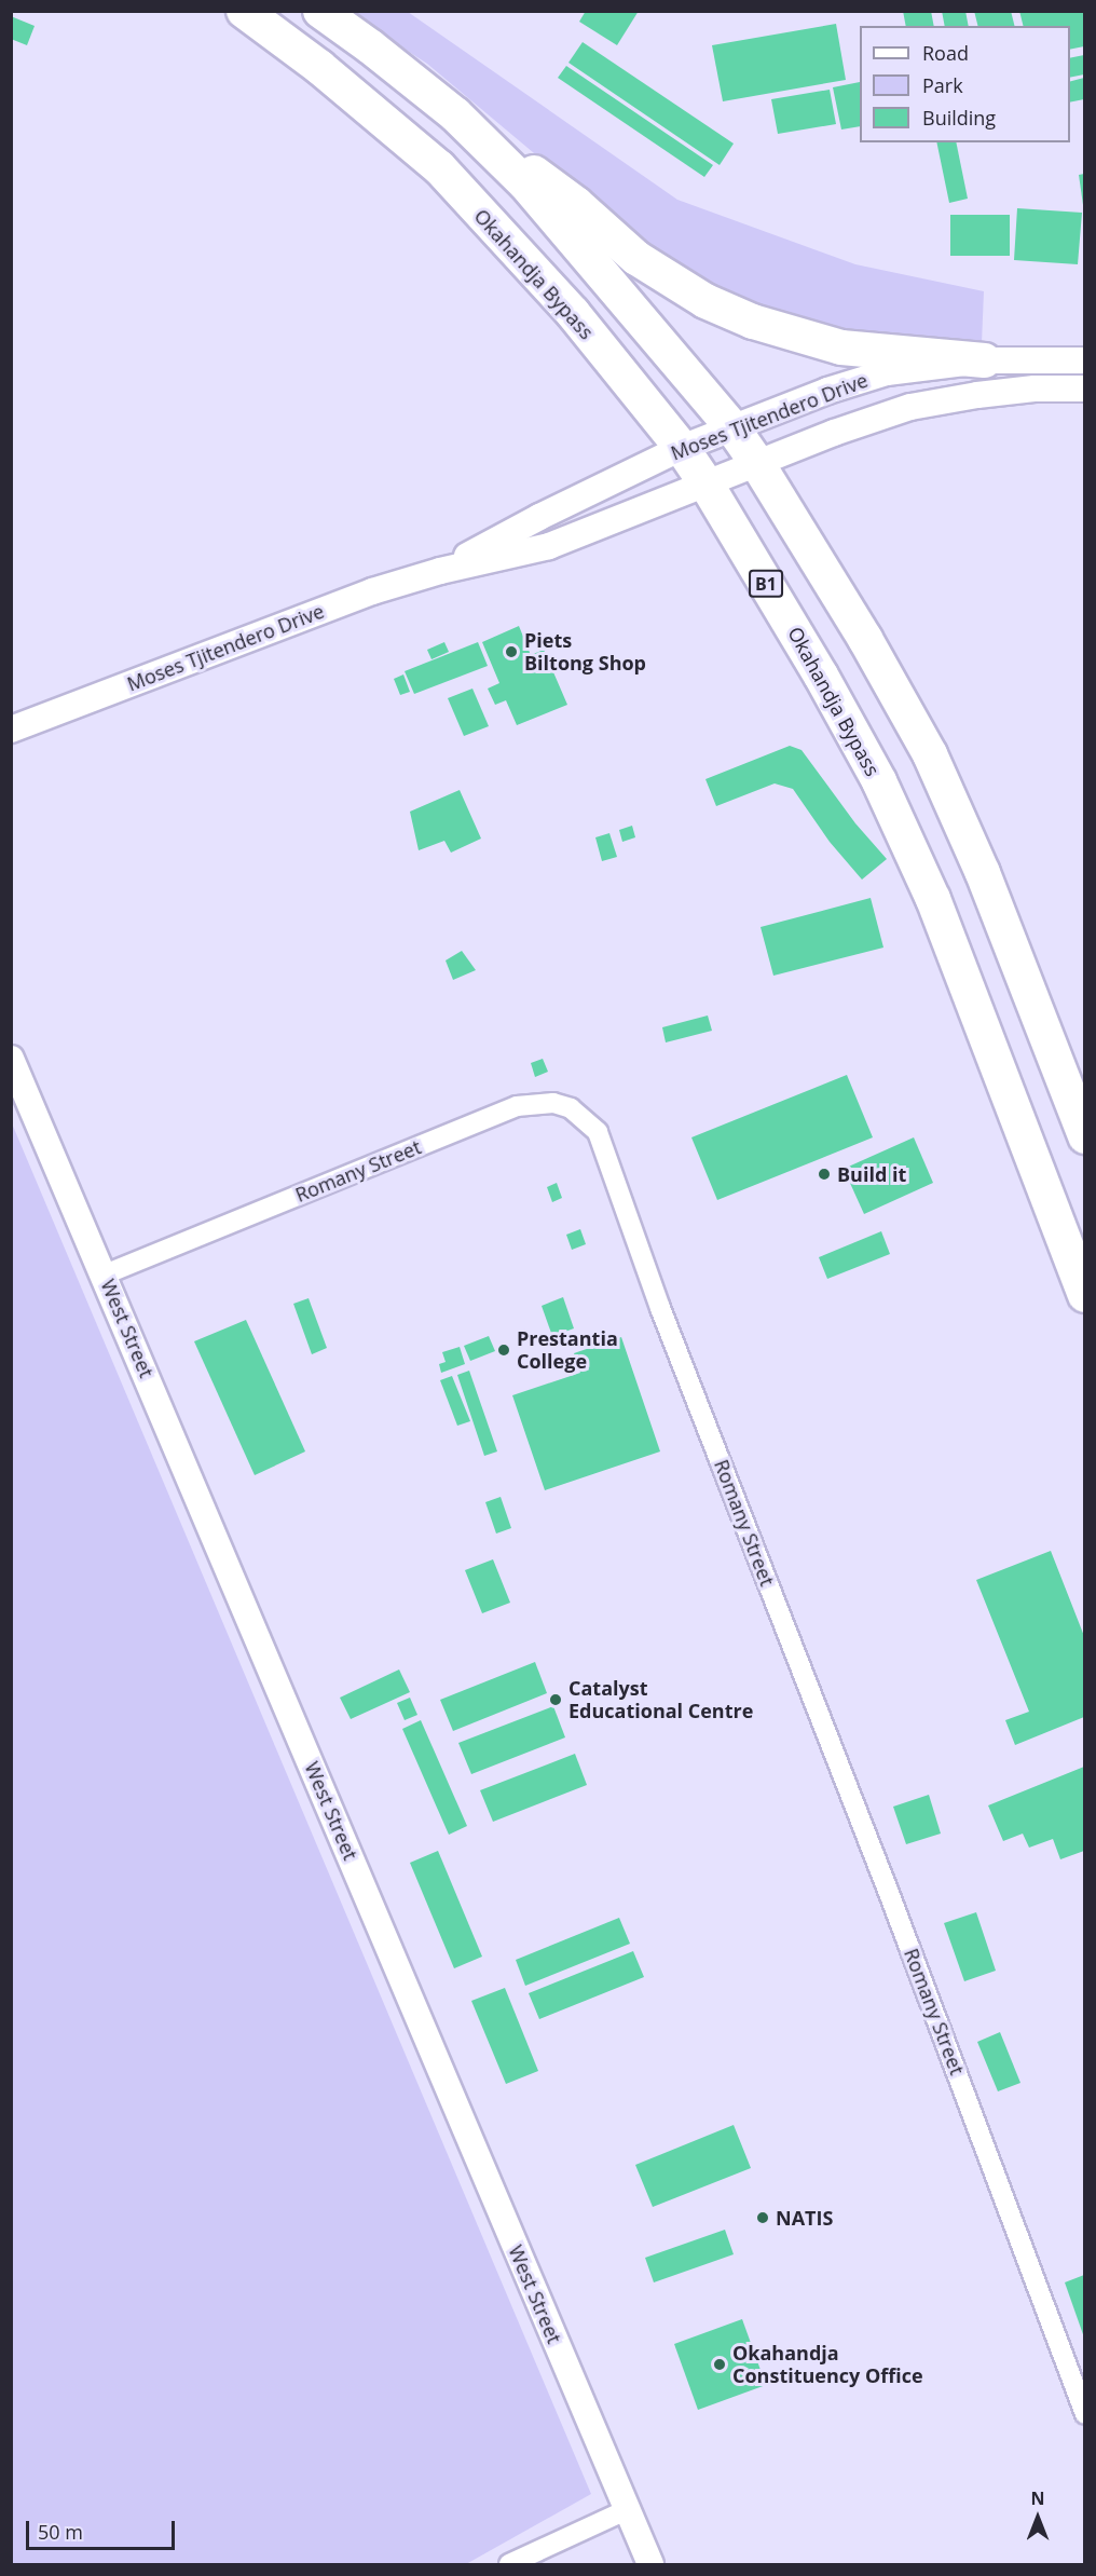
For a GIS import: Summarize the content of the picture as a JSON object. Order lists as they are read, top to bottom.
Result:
{
  "streets": {
    "highway": ["Okahandja Bypass", "B1"],
    "street": ["Moses Tjitendero Drive", "Romany Street", "West Street"]
  },
  "crossings": [
    ["Okahandja Bypass", "Moses Tjitendero Drive"],
    ["Romany Street", "West Street"]
  ],
  "places": [
    "Piets Biltong Shop",
    "Build it",
    "Prestantia College",
    "Catalyst Educational Centre",
    "NATIS",
    "Okahandja Constituency Office"
  ],
  "legend": ["Road", "Park", "Building"],
  "scale_bar": "50 m",
  "north": "top"
}
